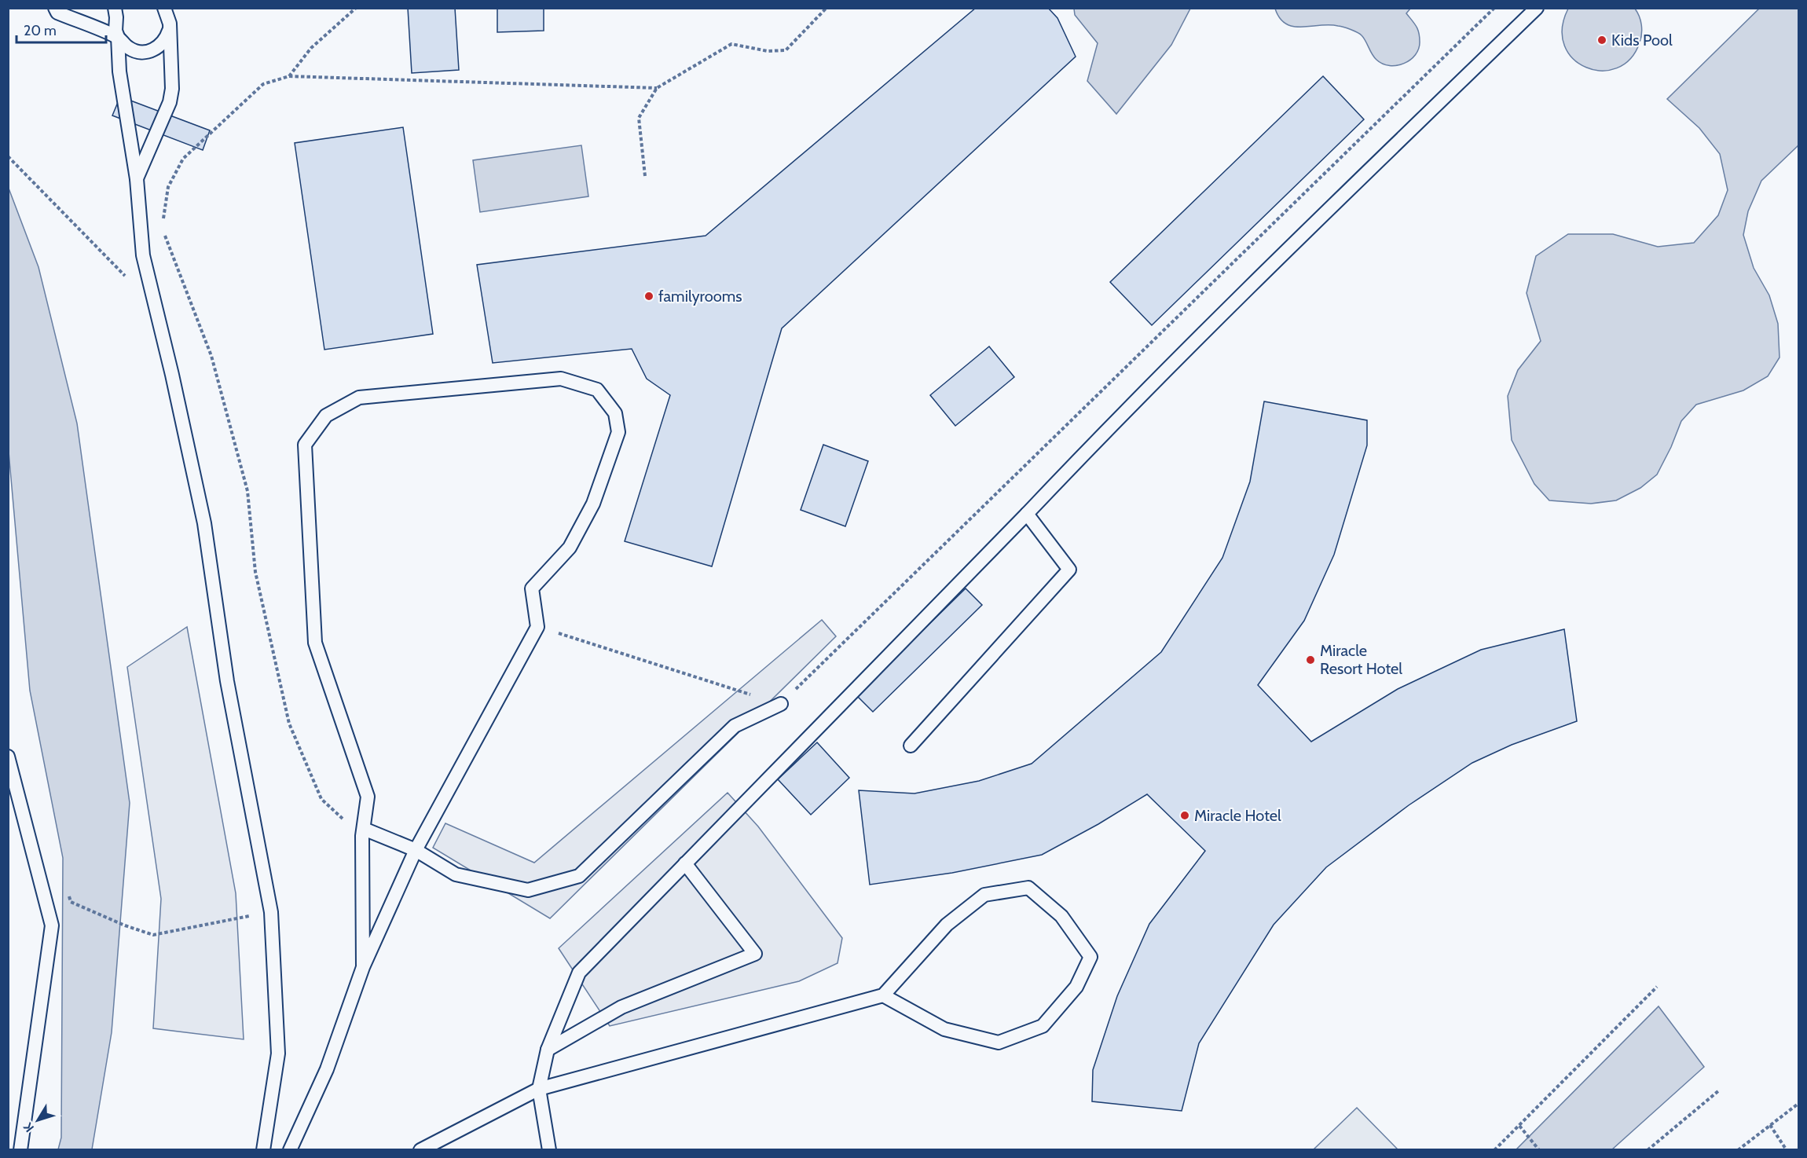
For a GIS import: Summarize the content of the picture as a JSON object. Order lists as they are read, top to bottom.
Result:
{
  "places": [
    "Kids Pool",
    "familyrooms",
    "Miracle Resort Hotel",
    "Miracle Hotel"
  ],
  "scale_bar": "20 m",
  "north": "bottom left"
}
